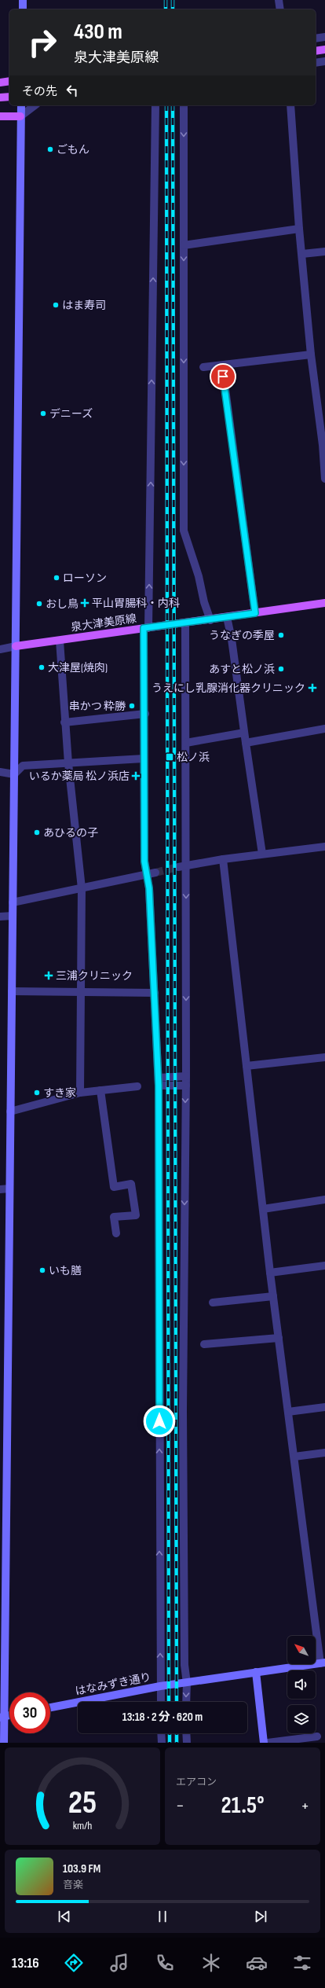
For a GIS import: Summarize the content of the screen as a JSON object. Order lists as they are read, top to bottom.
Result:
{
  "streets": {
    "main road": ["泉大津美原線", "はなみずき通り"]
  },
  "places": {
    "other": [
      "ごもん",
      "はま寿司",
      "デニーズ",
      "ローソン",
      "おし鳥",
      "うなぎの季屋",
      "大津屋(焼肉)",
      "あすと松ノ浜",
      "串かつ 粋勝",
      "あひるの子",
      "すき家",
      "いも膳"
    ],
    "health": [
      "平山胃腸科・内科",
      "うえにし乳腺消化器クリニック",
      "いるか薬局 松ノ浜店",
      "三浦クリニック"
    ],
    "transit": ["松ノ浜"]
  },
  "north": "top left",
  "page": {
    "turn": ["430 m", "泉大津美原線"],
    "then": "その先",
    "limit": "30",
    "trip": "13:18 · 2 分 · 620 m",
    "tile": "エアコン",
    "heat": ["−", "21.5°", "+"],
    "song": ["103.9 FM", "音楽"],
    "tabs": "13:16",
    "gauge": ["25", "km/h"]
  }
}
